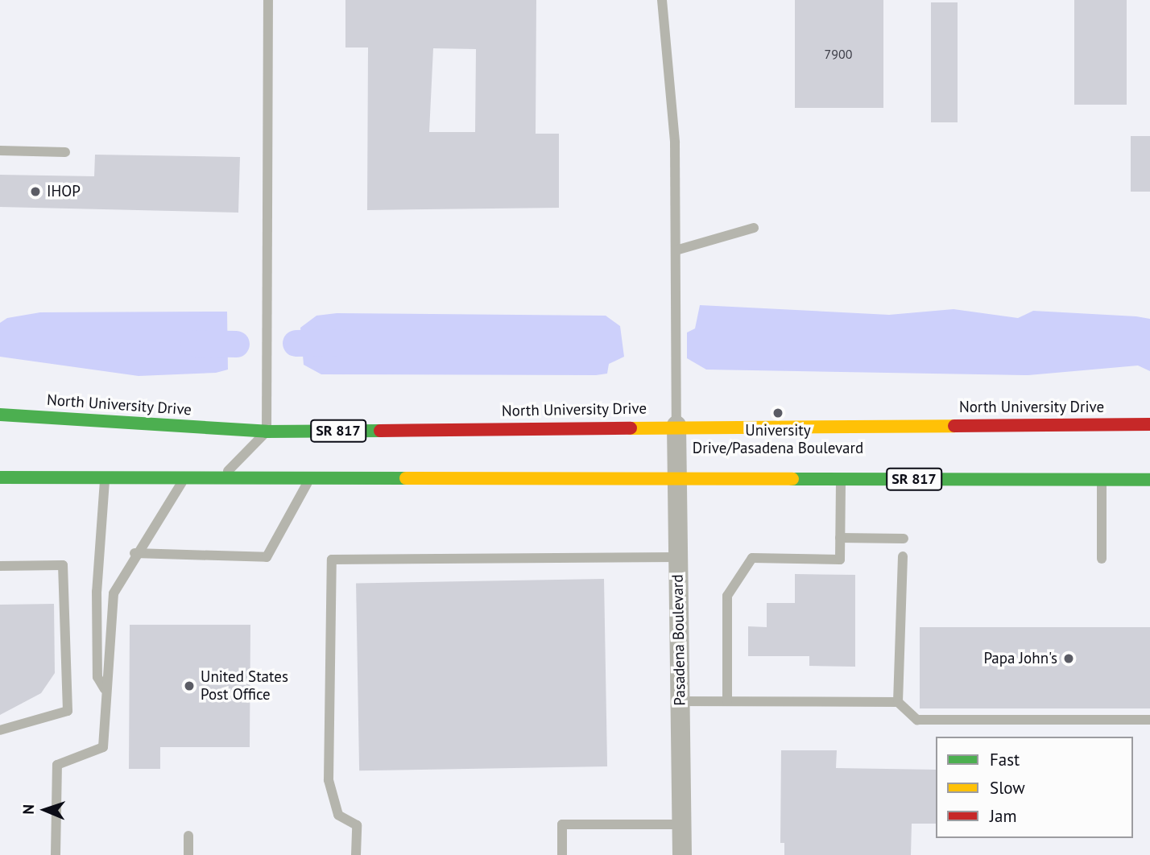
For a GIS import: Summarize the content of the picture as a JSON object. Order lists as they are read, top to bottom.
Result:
{
  "streets": {
    "main road": ["North University Drive", "SR 817"],
    "street": ["Pasadena Boulevard"]
  },
  "crossings": [
    ["North University Drive", "Pasadena Boulevard"],
    ["SR 817", "Pasadena Boulevard"]
  ],
  "places": [
    "IHOP",
    "University Drive/Pasadena Boulevard",
    "Papa John's",
    "United States Post Office"
  ],
  "house_numbers": ["7900"],
  "legend": ["Fast", "Slow", "Jam"],
  "north": "left"
}
